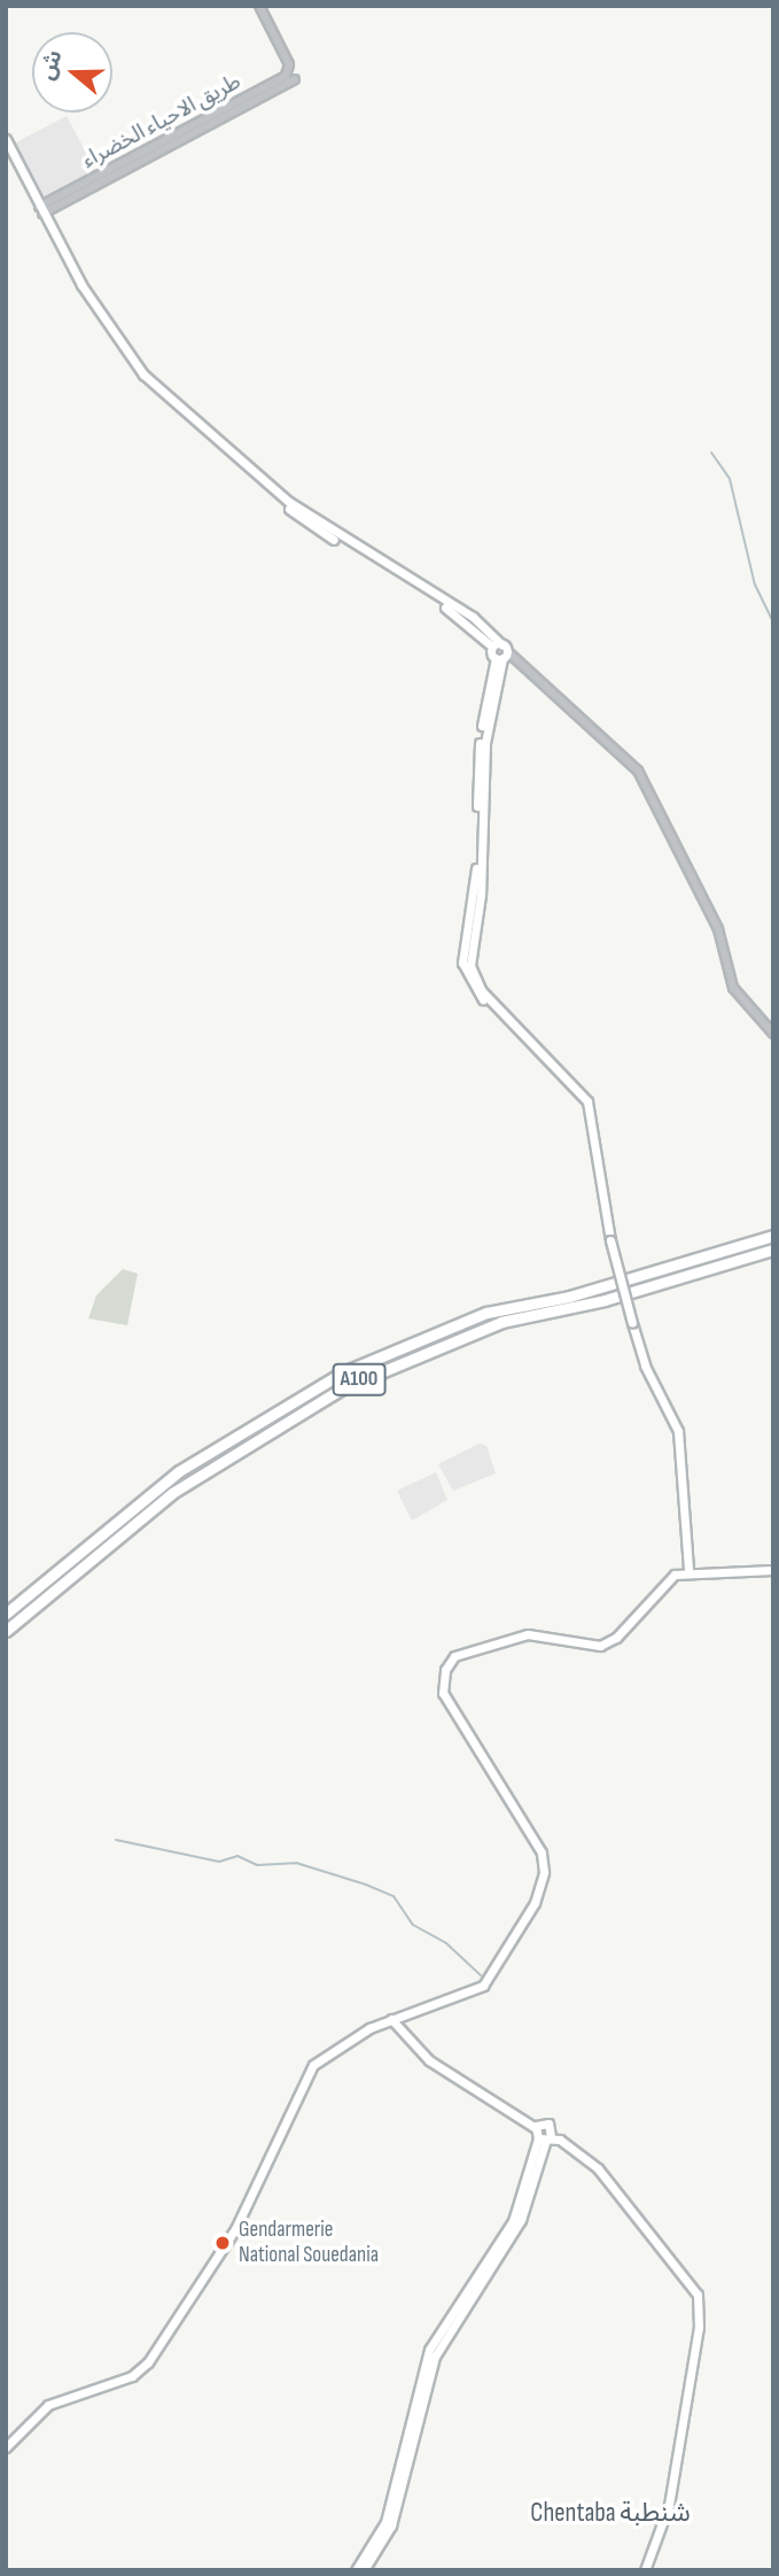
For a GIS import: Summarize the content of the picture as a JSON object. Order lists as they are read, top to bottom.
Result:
{
  "streets": {
    "highway": ["A100"],
    "street": ["طريق الاحياء الخضراء"]
  },
  "districts": ["Chentaba شنطبة"],
  "places": ["Gendarmerie National Souedania"],
  "north": "left"
}
